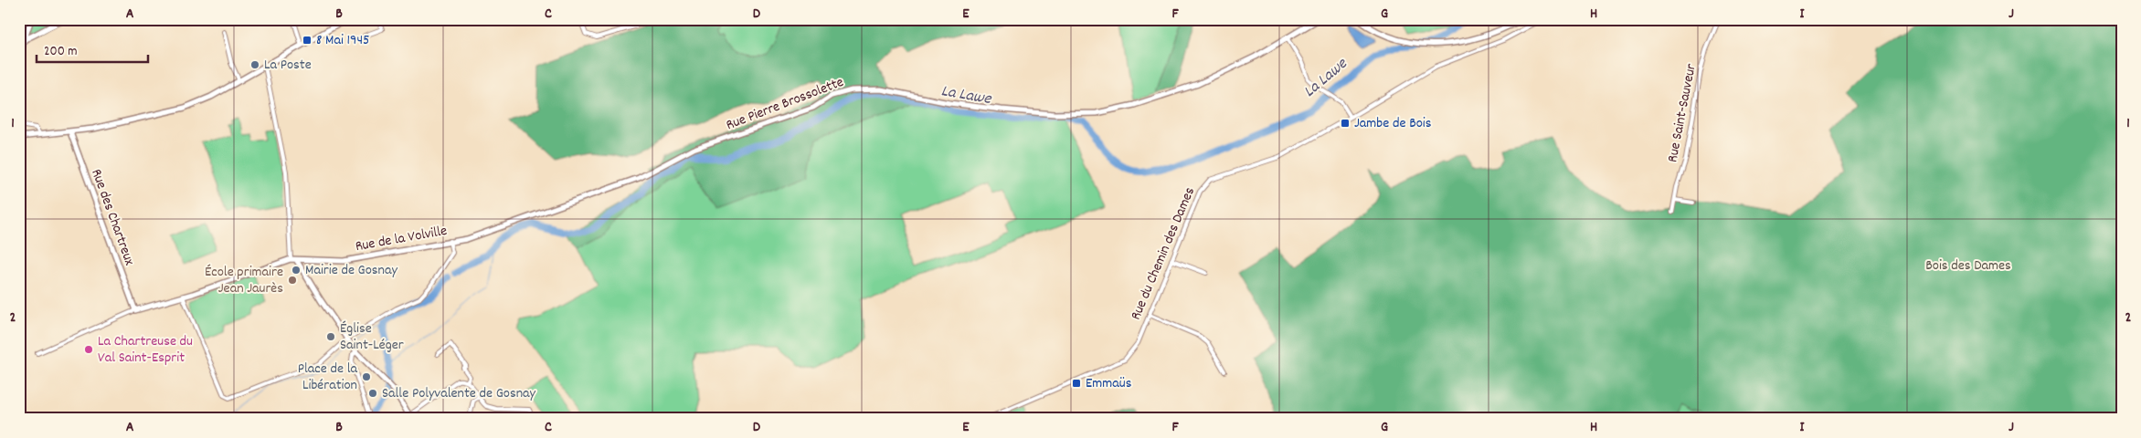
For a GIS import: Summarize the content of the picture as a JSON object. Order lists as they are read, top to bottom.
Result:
{
  "streets": {
    "street": [
      "Rue Pierre Brossolette",
      "Rue Saint-Sauveur",
      "Rue des Chartreux",
      "Rue de la Volville",
      "Rue du Chemin des Dames"
    ]
  },
  "crossings": [
    ["Rue Pierre Brossolette", "Rue de la Volville"]
  ],
  "water": ["La Lawe"],
  "parks": ["Bois des Dames"],
  "places": {
    "transit": ["8 Mai 1945", "Jambe de Bois", "Emmaüs"],
    "other": [
      "La Poste",
      "Mairie de Gosnay",
      "École primaire Jean Jaurès",
      "Église Saint-Léger",
      "La Chartreuse du Val Saint-Esprit",
      "Place de la Libération",
      "Salle Polyvalente de Gosnay"
    ]
  },
  "scale_bar": "200 m",
  "grid": {
    "columns": [
      "A",
      "B",
      "C",
      "D",
      "E",
      "F",
      "G",
      "H",
      "I",
      "J"
    ],
    "rows": ["1", "2"]
  }
}
